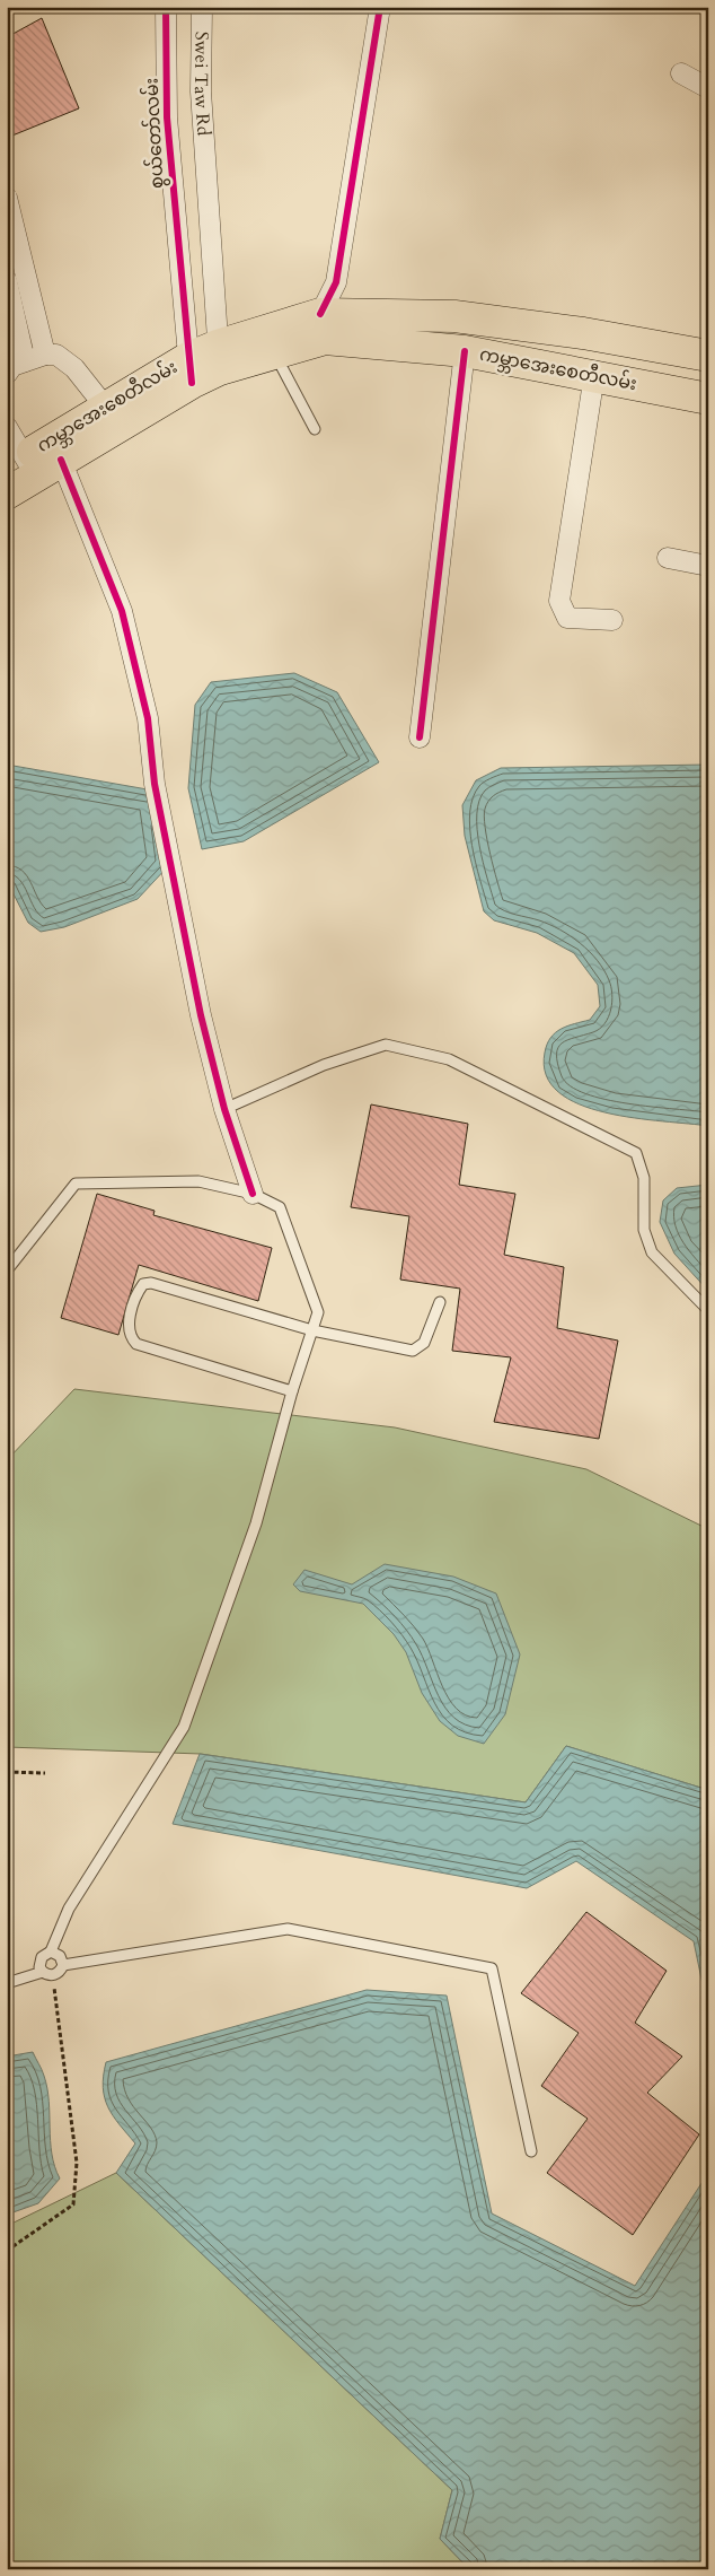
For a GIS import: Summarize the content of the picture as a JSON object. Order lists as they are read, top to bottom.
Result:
{
  "streets": {
    "main road": ["ကမ္ဘာအေးစေတီလမ်း"],
    "street": ["Swei Taw Rd", "စွယ်တော်လမ်း"]
  },
  "crossings": [
    ["Swei Taw Rd", "ကမ္ဘာအေးစေတီလမ်း"],
    ["စွယ်တော်လမ်း", "ကမ္ဘာအေးစေတီလမ်း"]
  ]
}
